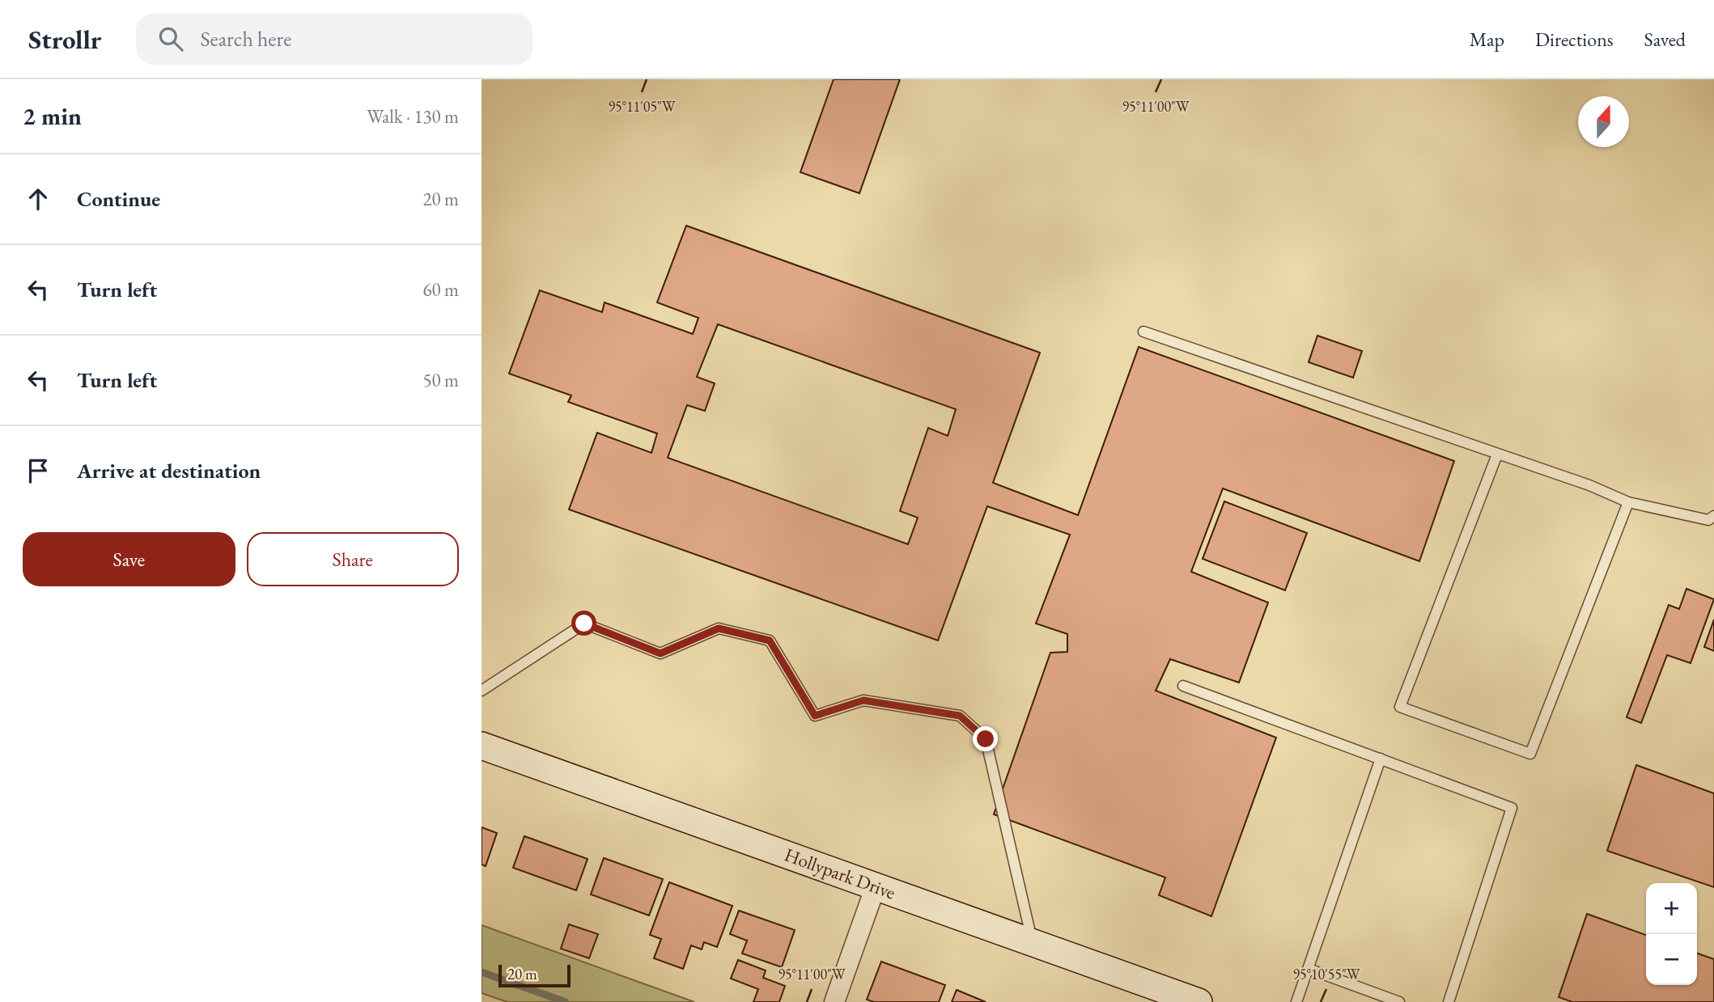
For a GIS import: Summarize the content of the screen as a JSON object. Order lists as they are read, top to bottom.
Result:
{
  "streets": {
    "street": ["Hollypark Drive"]
  },
  "scale_bar": "20 m",
  "north": "top",
  "page": {
    "header": "Strollr",
    "search": "Search here",
    "nav": ["Map", "Directions", "Saved"],
    "heading": ["2 min", "Walk · 130 m"],
    "list": [
      ["Continue", "20 m"],
      ["Turn left", "60 m"],
      ["Turn left", "50 m"],
      "Arrive at destination"
    ],
    "buttons": ["Save", "Share"],
    "map_buttons": ["+", "−"],
    "scale": "20 m"
  },
  "coordinates": ["95°11'05\"W", "95°11'00\"W", "95°10'55\"W"]
}
